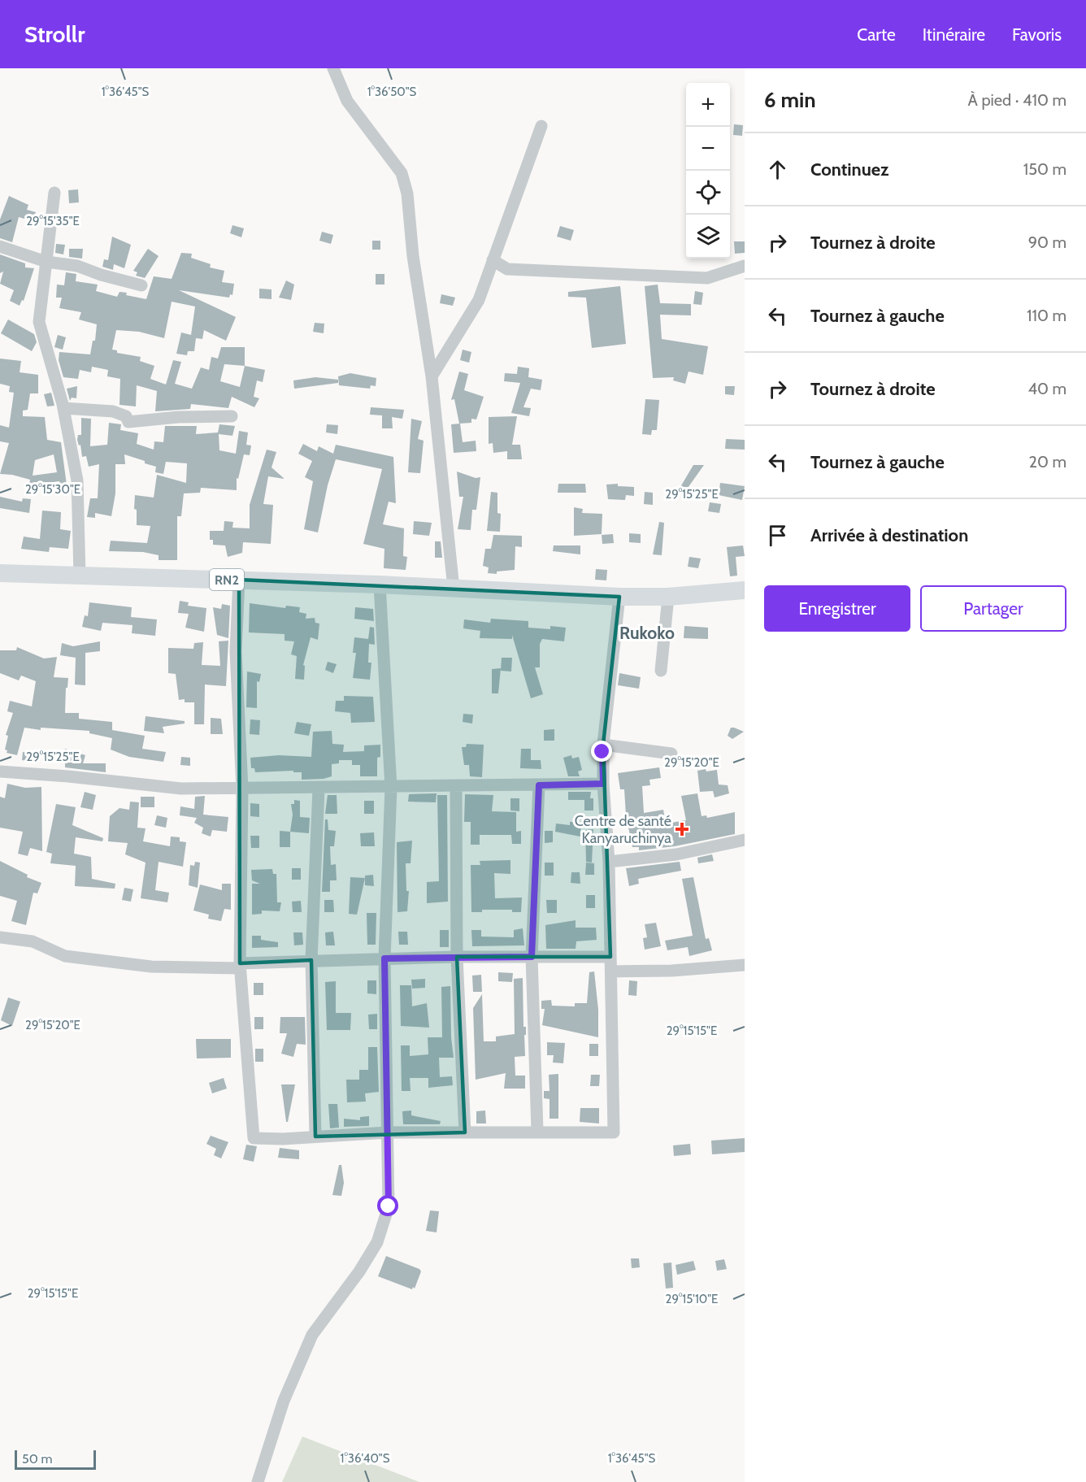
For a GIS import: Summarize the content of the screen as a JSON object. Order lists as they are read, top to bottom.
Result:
{
  "streets": {
    "highway": ["RN2"]
  },
  "districts": ["Rukoko"],
  "places": {
    "health": ["Centre de santé Kanyaruchinya"]
  },
  "scale_bar": "50 m",
  "page": {
    "header": "Strollr",
    "nav": ["Carte", "Itinéraire", "Favoris"],
    "heading": ["6 min", "À pied · 410 m"],
    "map_buttons": ["+", "−"],
    "list": [
      ["Continuez", "150 m"],
      ["Tournez à droite", "90 m"],
      ["Tournez à gauche", "110 m"],
      ["Tournez à droite", "40 m"],
      ["Tournez à gauche", "20 m"],
      "Arrivée à destination"
    ],
    "buttons": ["Enregistrer", "Partager"],
    "scale": "50 m"
  },
  "coordinates": [
    "1°36'45\"S",
    "1°36'50\"S",
    "29°15'35\"E",
    "29°15'30\"E",
    "29°15'25\"E",
    "29°15'20\"E",
    "29°15'15\"E",
    "29°15'10\"E",
    "1°36'40\"S"
  ]
}
